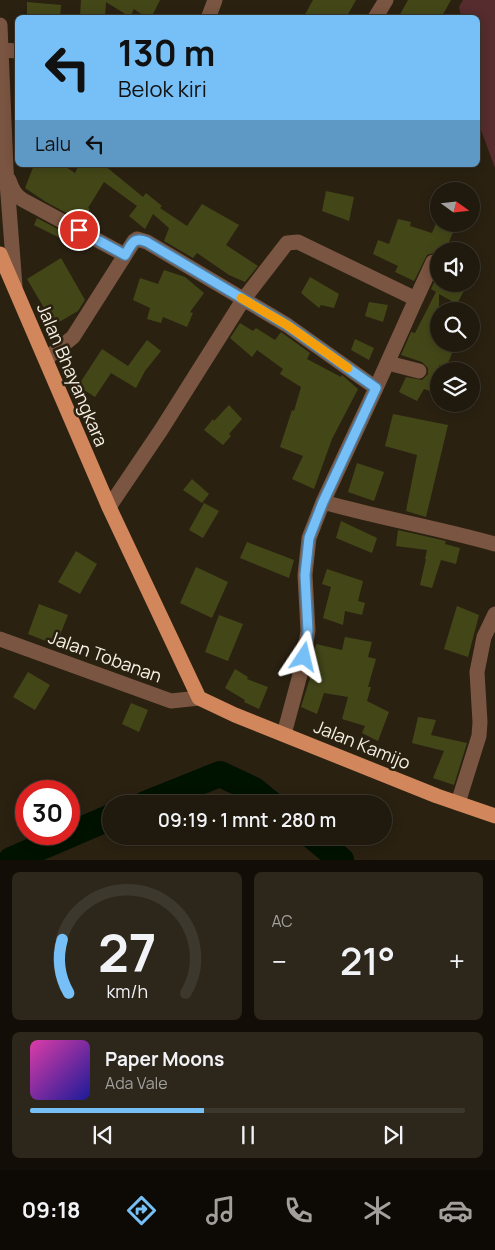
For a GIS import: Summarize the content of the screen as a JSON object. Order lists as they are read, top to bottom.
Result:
{
  "streets": {
    "main road": ["Jalan Bhayangkara", "Jalan Kamijo"],
    "street": ["Jalan Tobanan"]
  },
  "crossings": [
    ["Jalan Bhayangkara", "Jalan Tobanan"],
    ["Jalan Bhayangkara", "Jalan Kamijo"],
    ["Jalan Tobanan", "Jalan Kamijo"]
  ],
  "north": "right",
  "page": {
    "turn": ["130 m", "Belok kiri"],
    "then": "Lalu",
    "limit": "30",
    "trip": "09:19 · 1 mnt · 280 m",
    "tile": "AC",
    "heat": ["−", "21°", "+"],
    "song": ["Paper Moons", "Ada Vale"],
    "tabs": "09:18",
    "gauge": ["27", "km/h"]
  }
}
